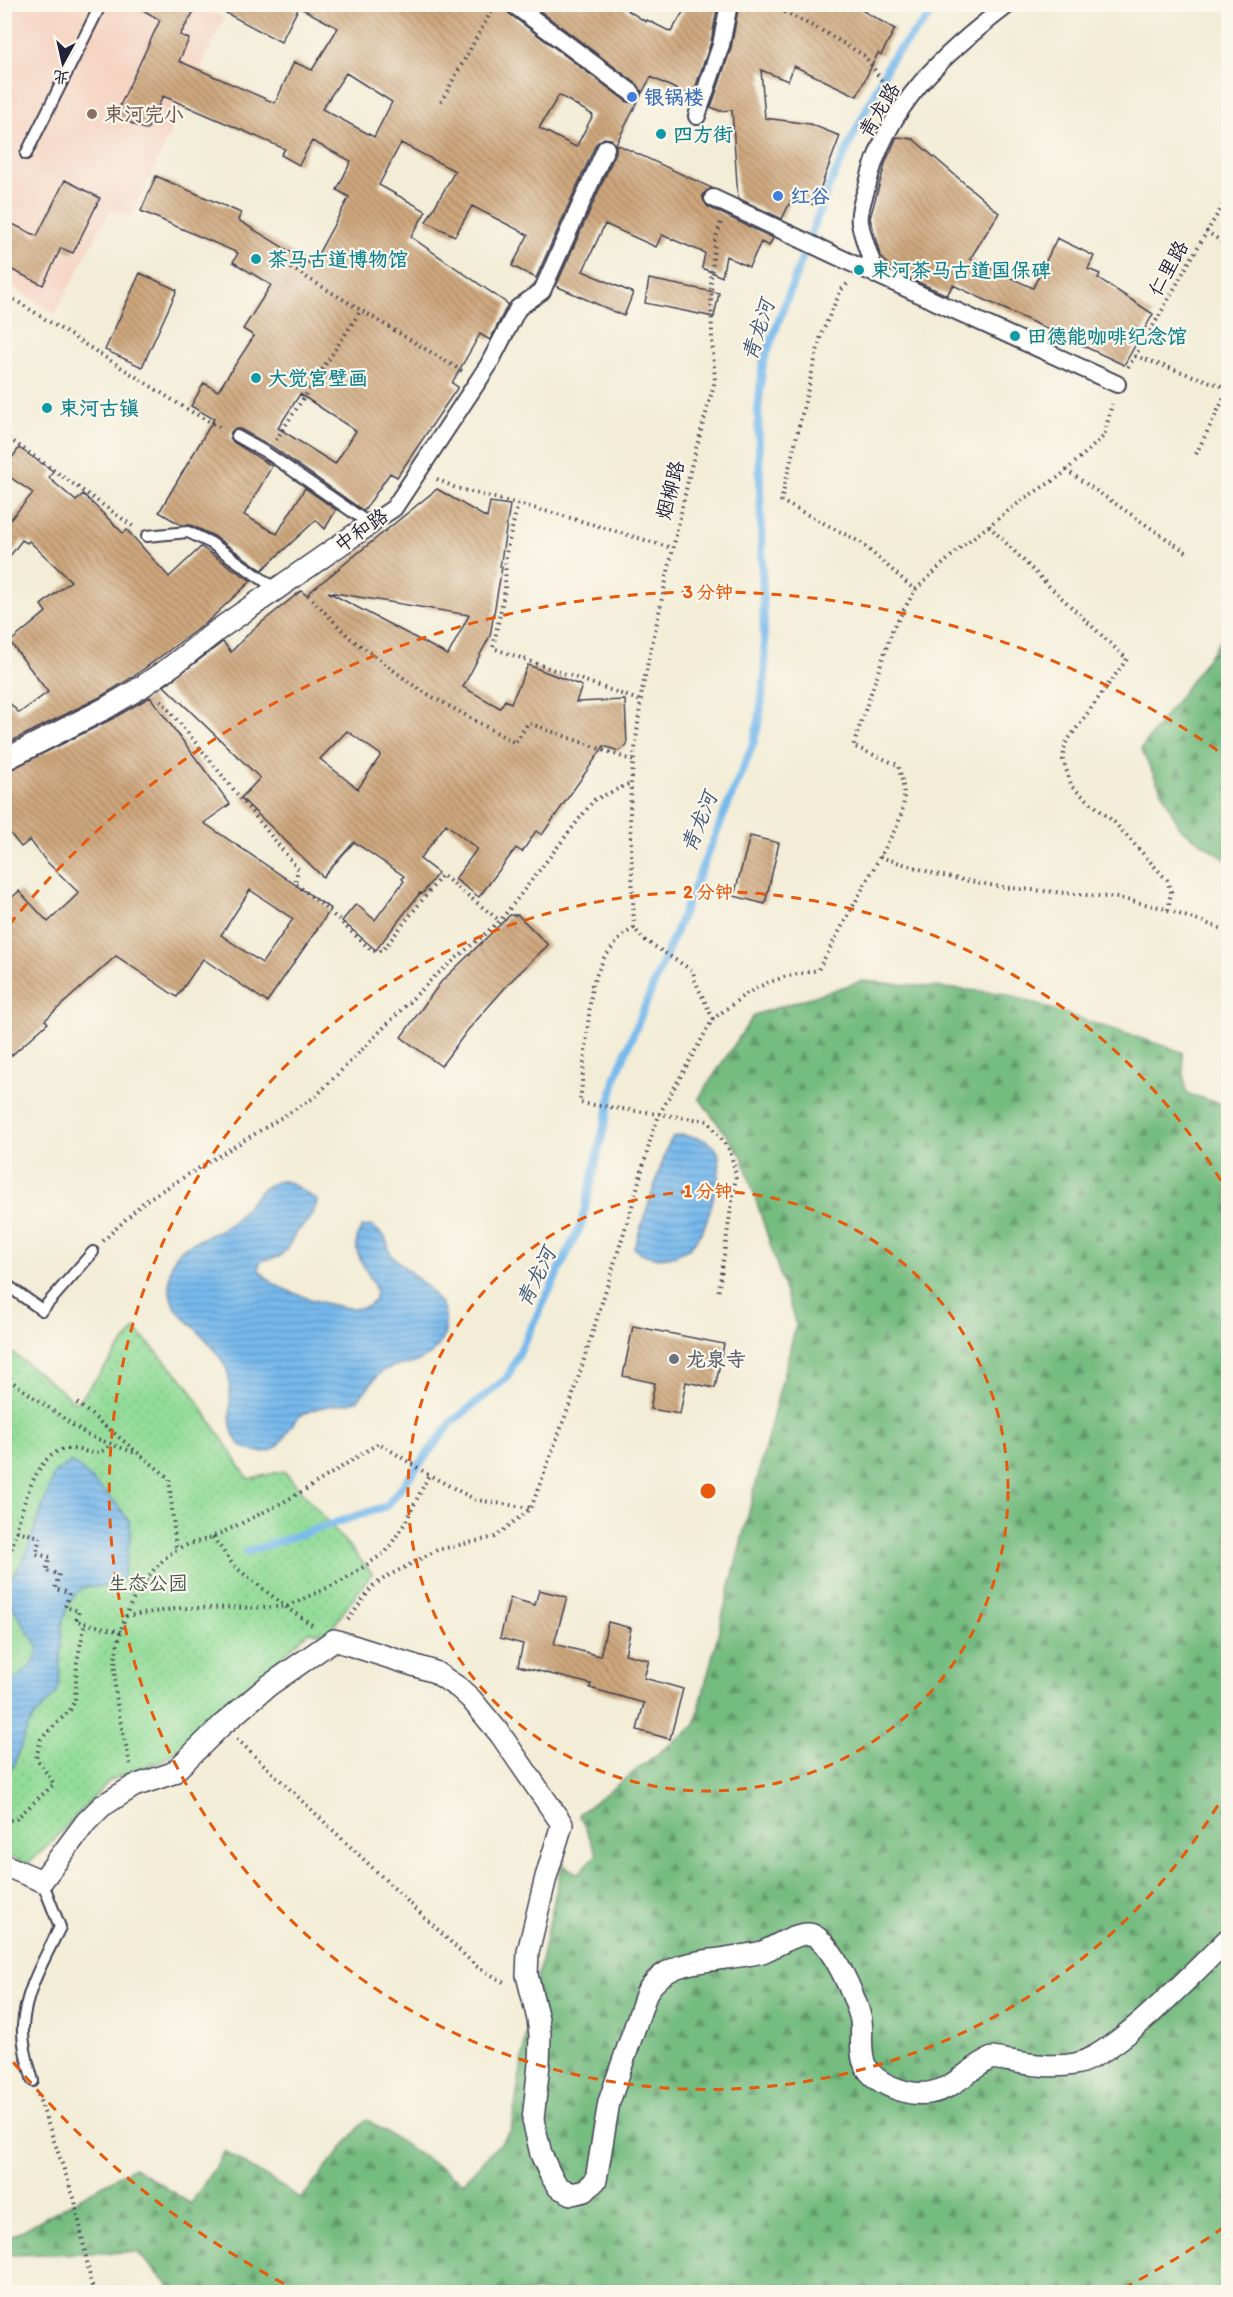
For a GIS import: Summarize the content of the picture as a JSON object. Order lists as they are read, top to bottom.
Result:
{
  "streets": {
    "street": ["青龙路", "中和路"],
    "path": ["仁里路", "烟柳路"]
  },
  "water": ["青龙河"],
  "parks": ["生态公园"],
  "places": [
    "银锅楼",
    "束河完小",
    "四方街",
    "红谷",
    "茶马古道博物馆",
    "束河茶马古道国保碑",
    "田德能咖啡纪念馆",
    "大觉宫壁画",
    "束河古镇",
    "龙泉寺"
  ],
  "north": "bottom",
  "rings": ["3 分钟", "2 分钟", "1 分钟"]
}
